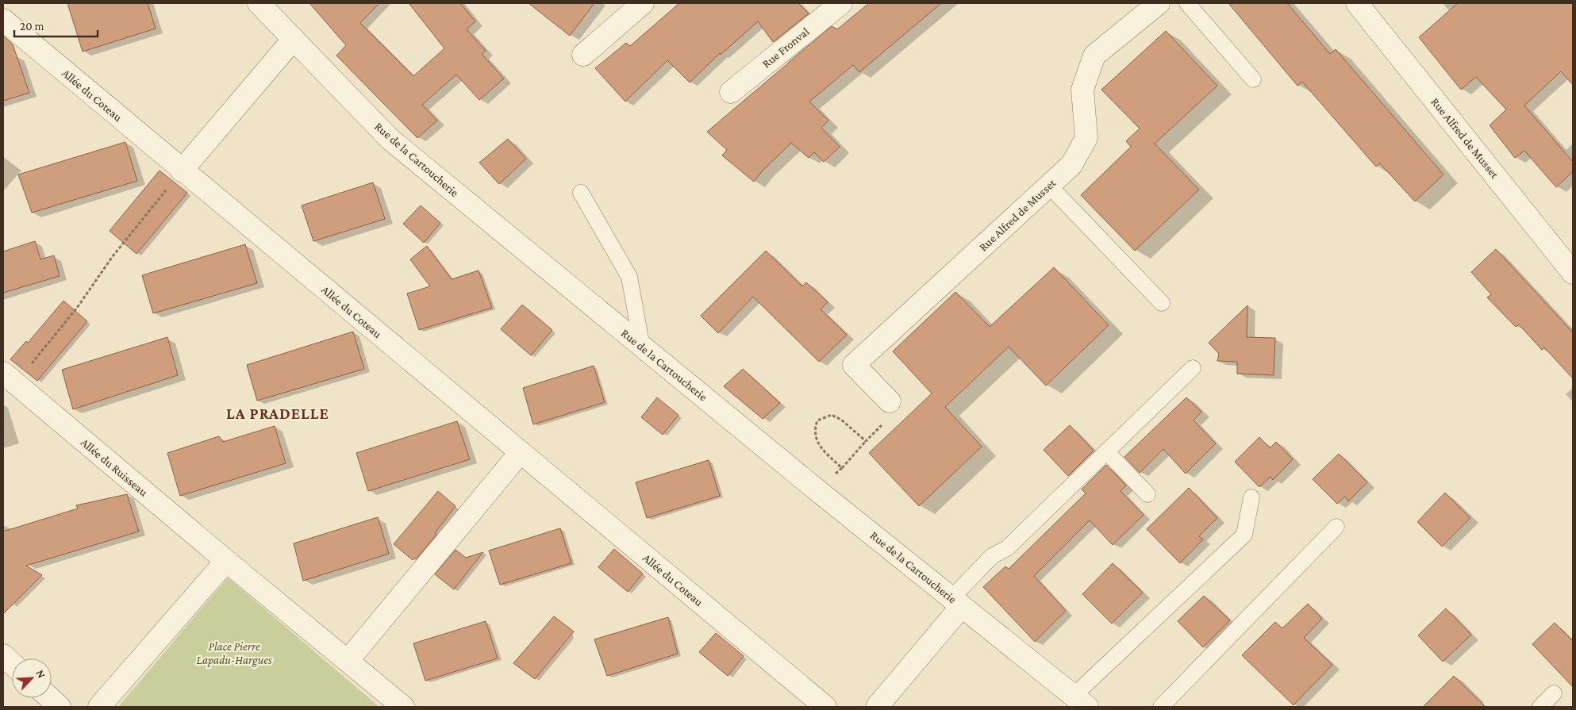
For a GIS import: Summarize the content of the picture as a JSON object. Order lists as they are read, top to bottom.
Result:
{
  "streets": {
    "street": [
      "Rue Fronval",
      "Allée du Coteau",
      "Rue Alfred de Musset",
      "Rue de la Cartoucherie",
      "Allée du Ruisseau"
    ]
  },
  "districts": ["LA PRADELLE"],
  "parks": ["Place Pierre Lapadu-Hargues"],
  "scale_bar": "20 m",
  "north": "top right"
}
